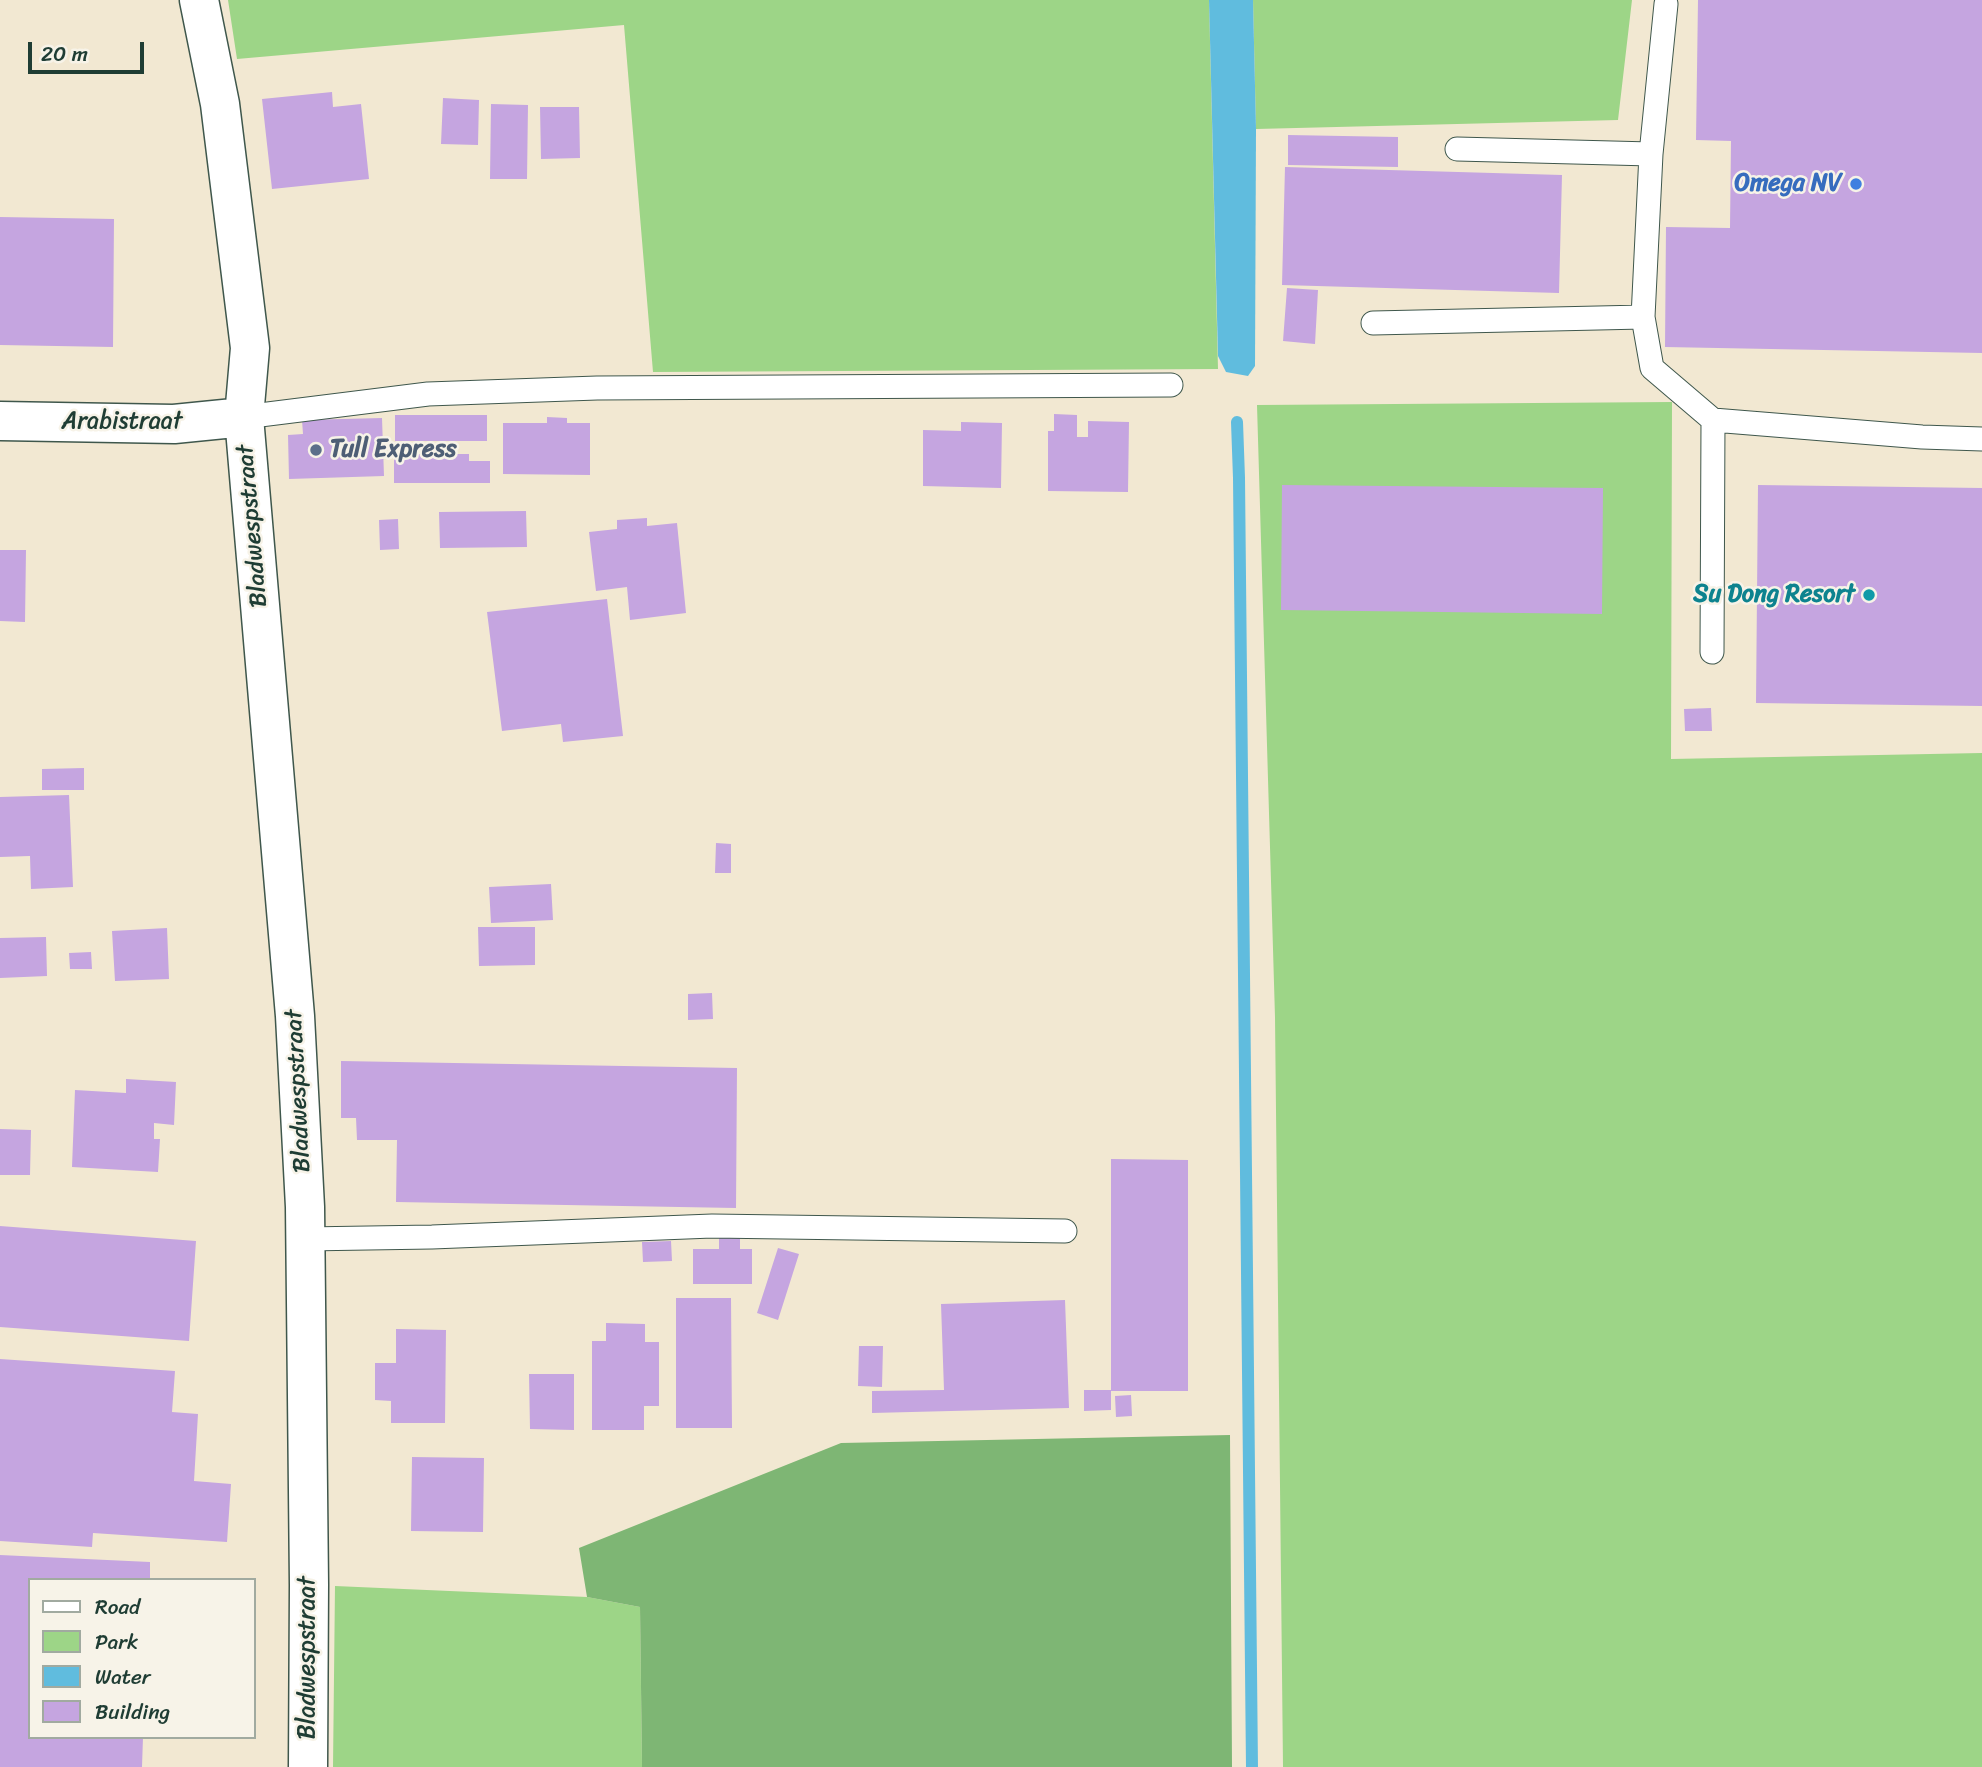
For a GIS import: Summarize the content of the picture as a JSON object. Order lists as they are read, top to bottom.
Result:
{
  "streets": {
    "street": ["Arabistraat", "Bladwespstraat"]
  },
  "crossings": [
    ["Arabistraat", "Bladwespstraat"]
  ],
  "places": ["Omega NV", "Tull Express", "Su Dong Resort"],
  "legend": [
    "Road",
    "Park",
    "Water",
    "Building"
  ],
  "scale_bar": "20 m"
}
